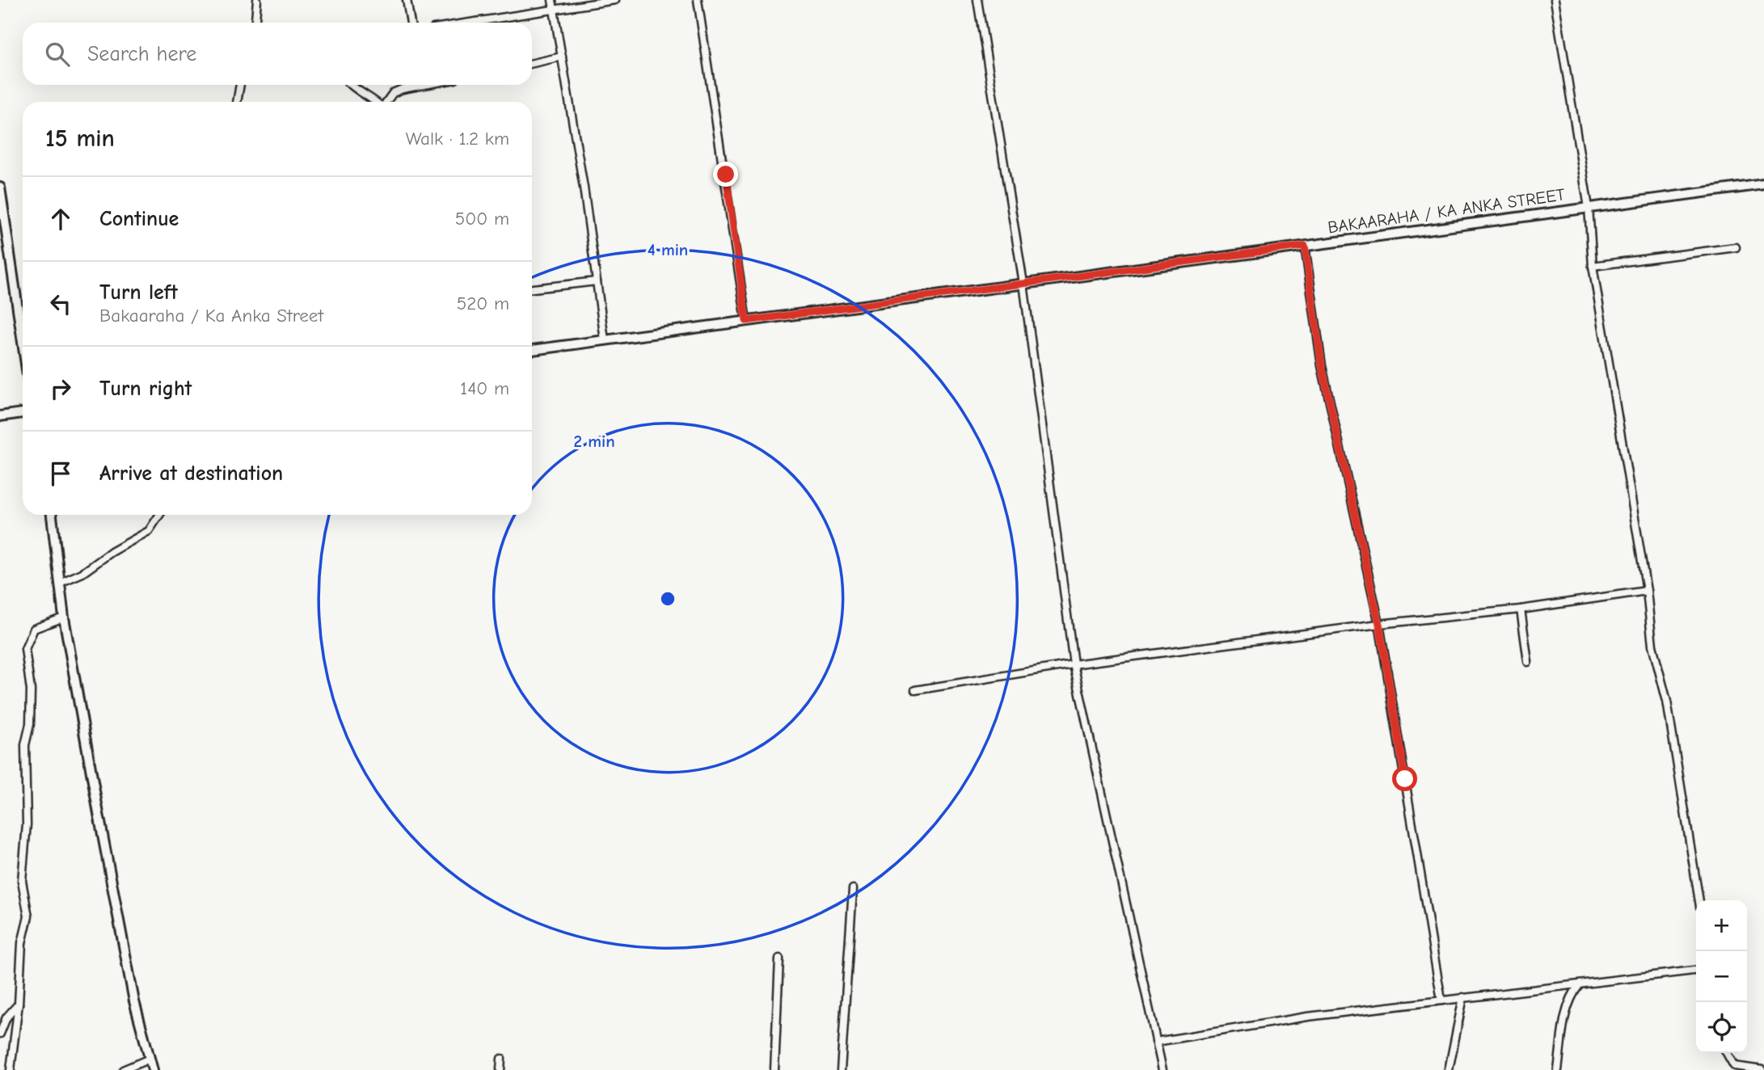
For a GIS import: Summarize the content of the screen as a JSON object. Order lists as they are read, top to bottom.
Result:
{
  "streets": {
    "street": ["BAKAARAHA / KA ANKA STREET"]
  },
  "page": {
    "search": "Search here",
    "heading": ["15 min", "Walk · 1.2 km"],
    "list": [
      ["Continue", "500 m"],
      ["Turn left", "Bakaaraha / Ka Anka Street", "520 m"],
      ["Turn right", "140 m"],
      "Arrive at destination"
    ],
    "map_buttons": ["+", "−"]
  },
  "rings": ["4 min", "2 min"]
}
